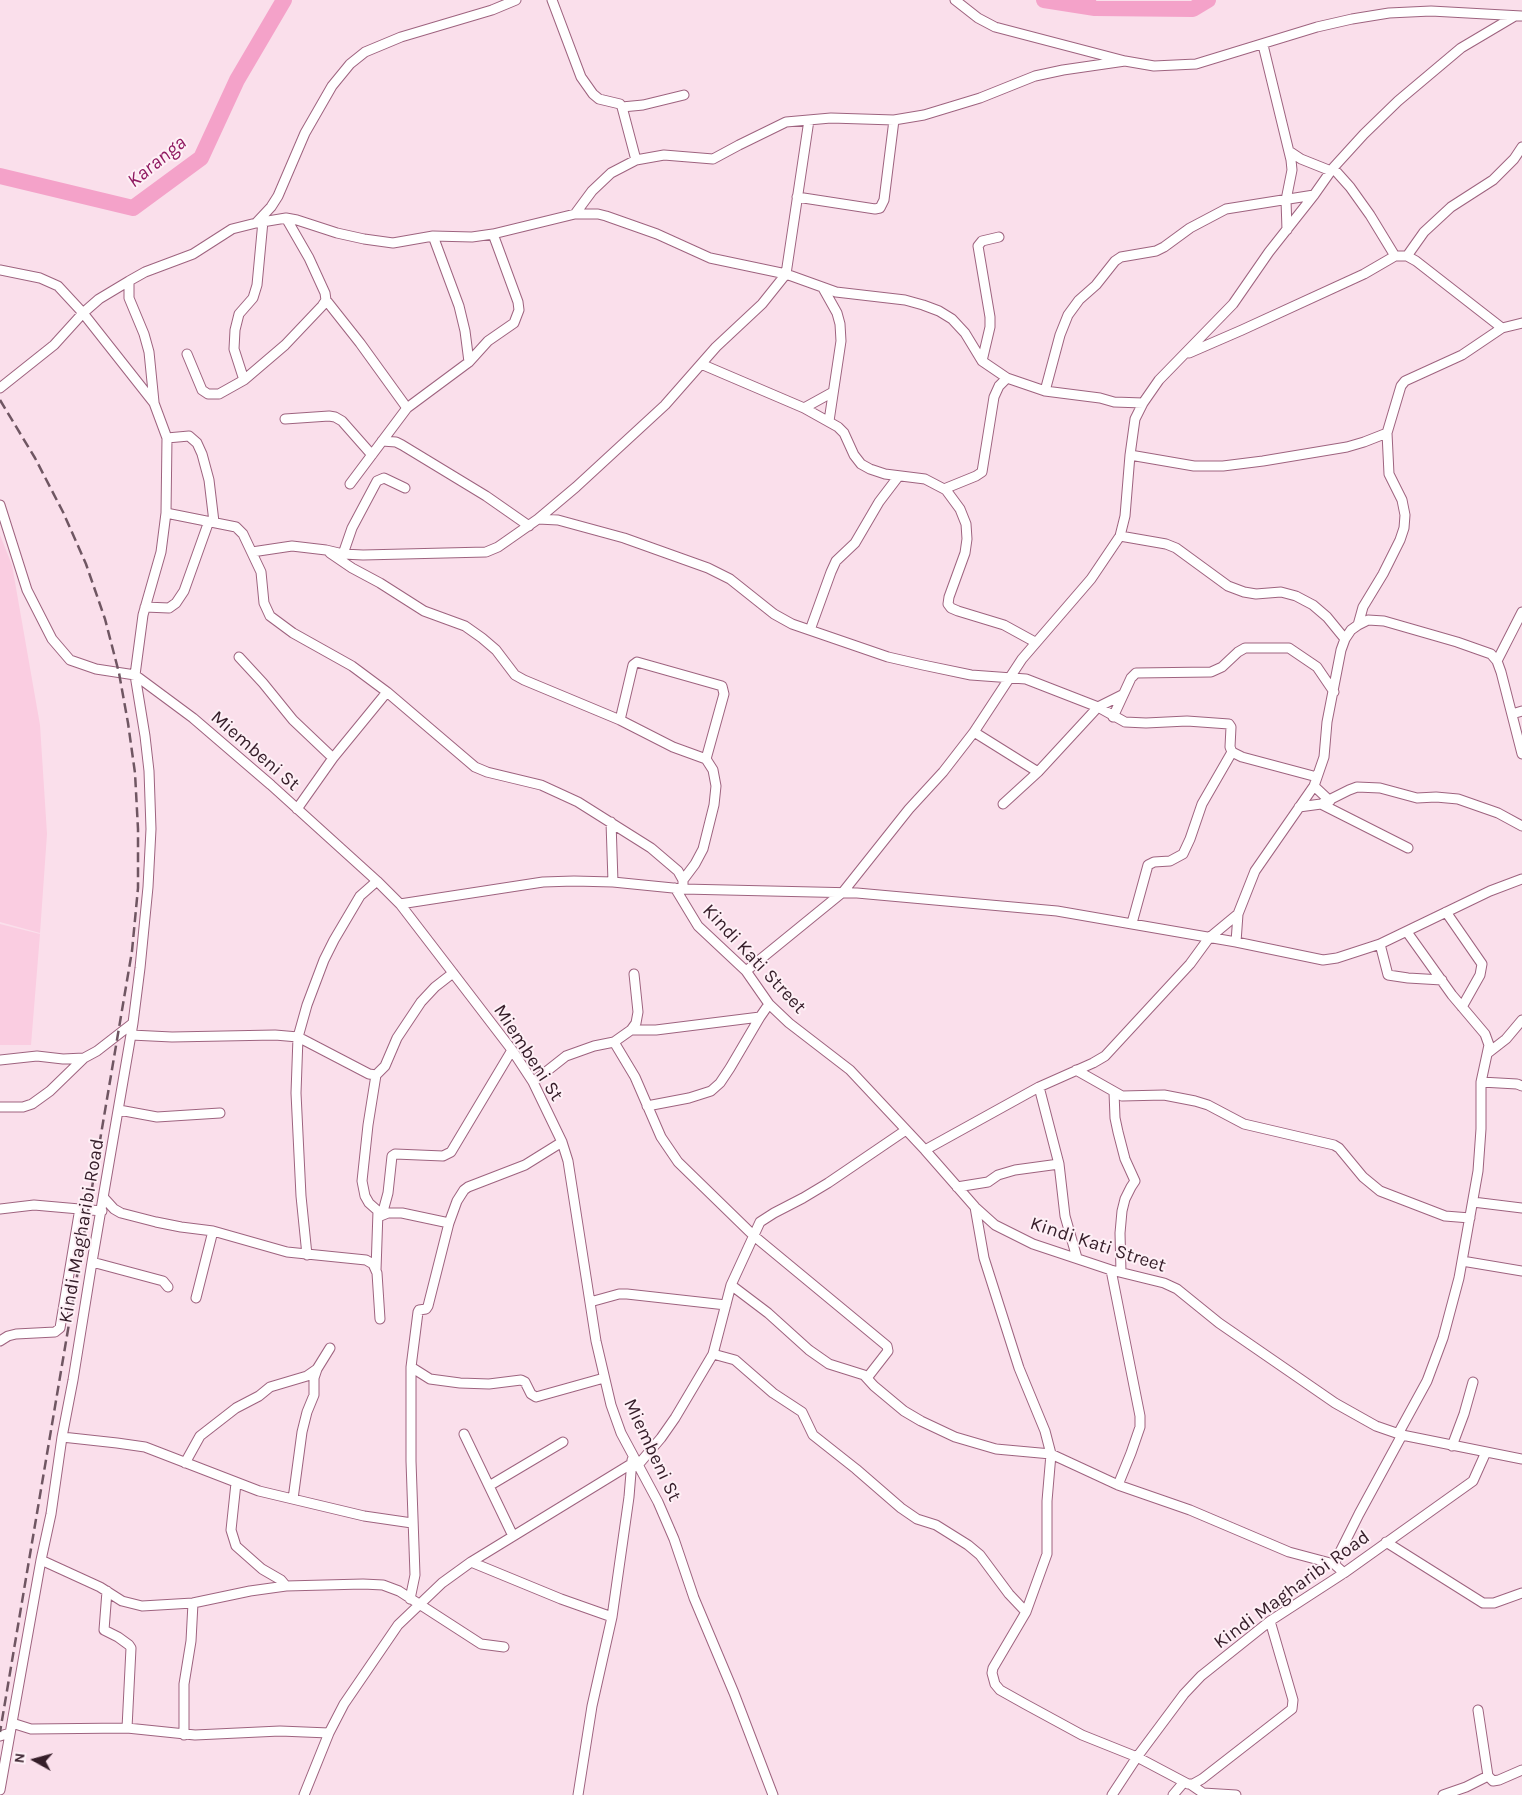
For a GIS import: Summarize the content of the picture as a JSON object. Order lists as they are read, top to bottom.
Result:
{
  "streets": {
    "street": ["Miembeni St", "Kindi Kati Street", "Kindi Magharibi Road"]
  },
  "crossings": [
    ["Miembeni St", "Kindi Magharibi Road"],
    ["Kindi Kati Street", "Kindi Magharibi Road"]
  ],
  "water": ["Karanga"],
  "north": "left"
}
